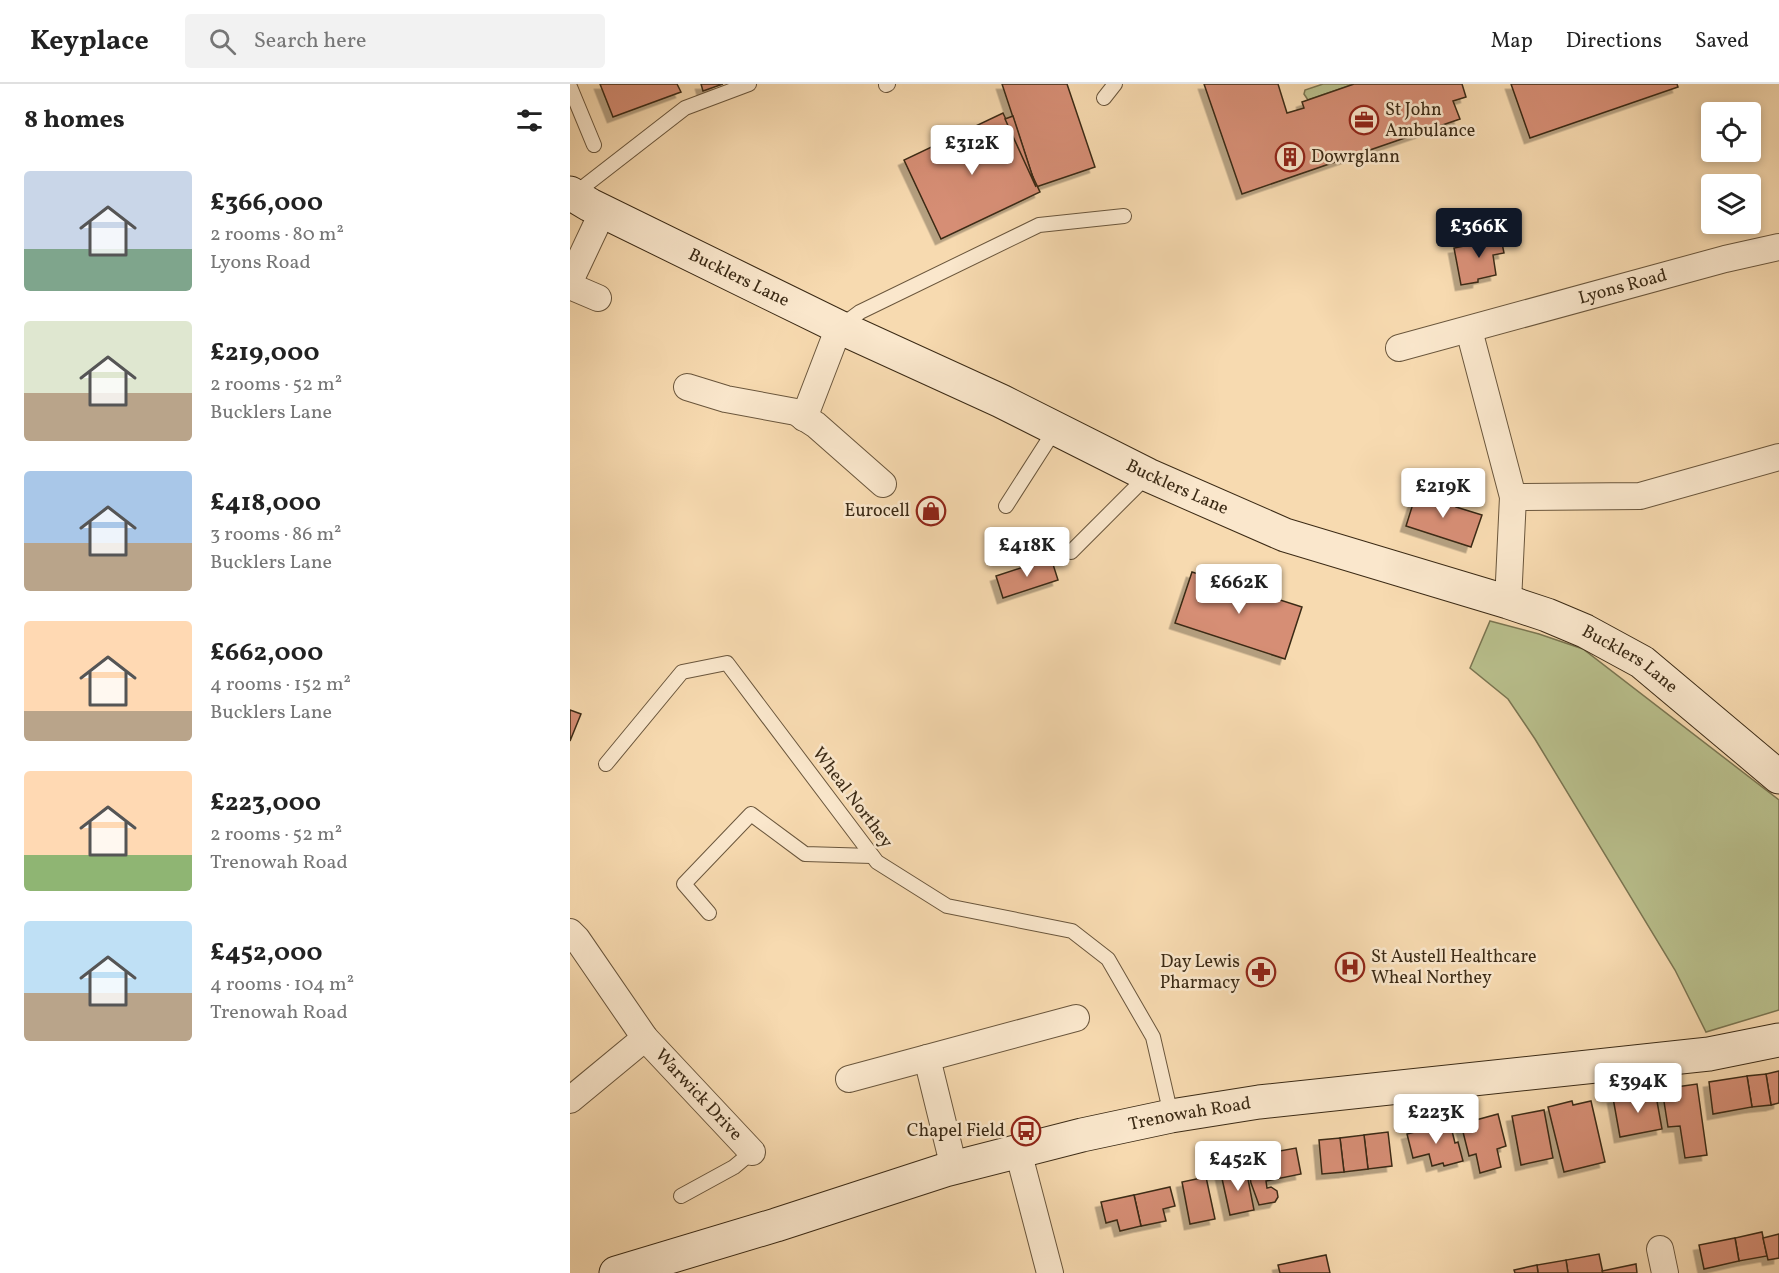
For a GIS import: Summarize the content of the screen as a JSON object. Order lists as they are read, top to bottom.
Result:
{
  "streets": {
    "street": [
      "Bucklers Lane",
      "Lyons Road",
      "Warwick Drive",
      "Trenowah Road"
    ],
    "lane": ["Wheal Northey"]
  },
  "crossings": [
    ["Wheal Northey", "Trenowah Road"]
  ],
  "places": {
    "office": ["St John Ambulance"],
    "building": ["Dowrglann"],
    "shop": ["Eurocell"],
    "hospital": ["St Austell Healthcare Wheal Northey"],
    "pharmacy": ["Day Lewis Pharmacy"],
    "bus stop": ["Chapel Field"]
  },
  "page": {
    "header": "Keyplace",
    "search": "Search here",
    "nav": ["Map", "Directions", "Saved"],
    "heading": "8 homes",
    "price": [
      "£312K",
      "£366K",
      "£219K",
      "£418K",
      "£662K",
      "£394K",
      "£223K",
      "£452K"
    ],
    "list": [
      {
        "name": "£366,000",
        "note": "2 rooms · 80 m² · Lyons Road"
      },
      {
        "name": "£219,000",
        "note": "2 rooms · 52 m² · Bucklers Lane"
      },
      {
        "name": "£418,000",
        "note": "3 rooms · 86 m² · Bucklers Lane"
      },
      {
        "name": "£662,000",
        "note": "4 rooms · 152 m² · Bucklers Lane"
      },
      {
        "name": "£223,000",
        "note": "2 rooms · 52 m² · Trenowah Road"
      },
      {
        "name": "£452,000",
        "note": "4 rooms · 104 m² · Trenowah Road"
      }
    ]
  }
}
